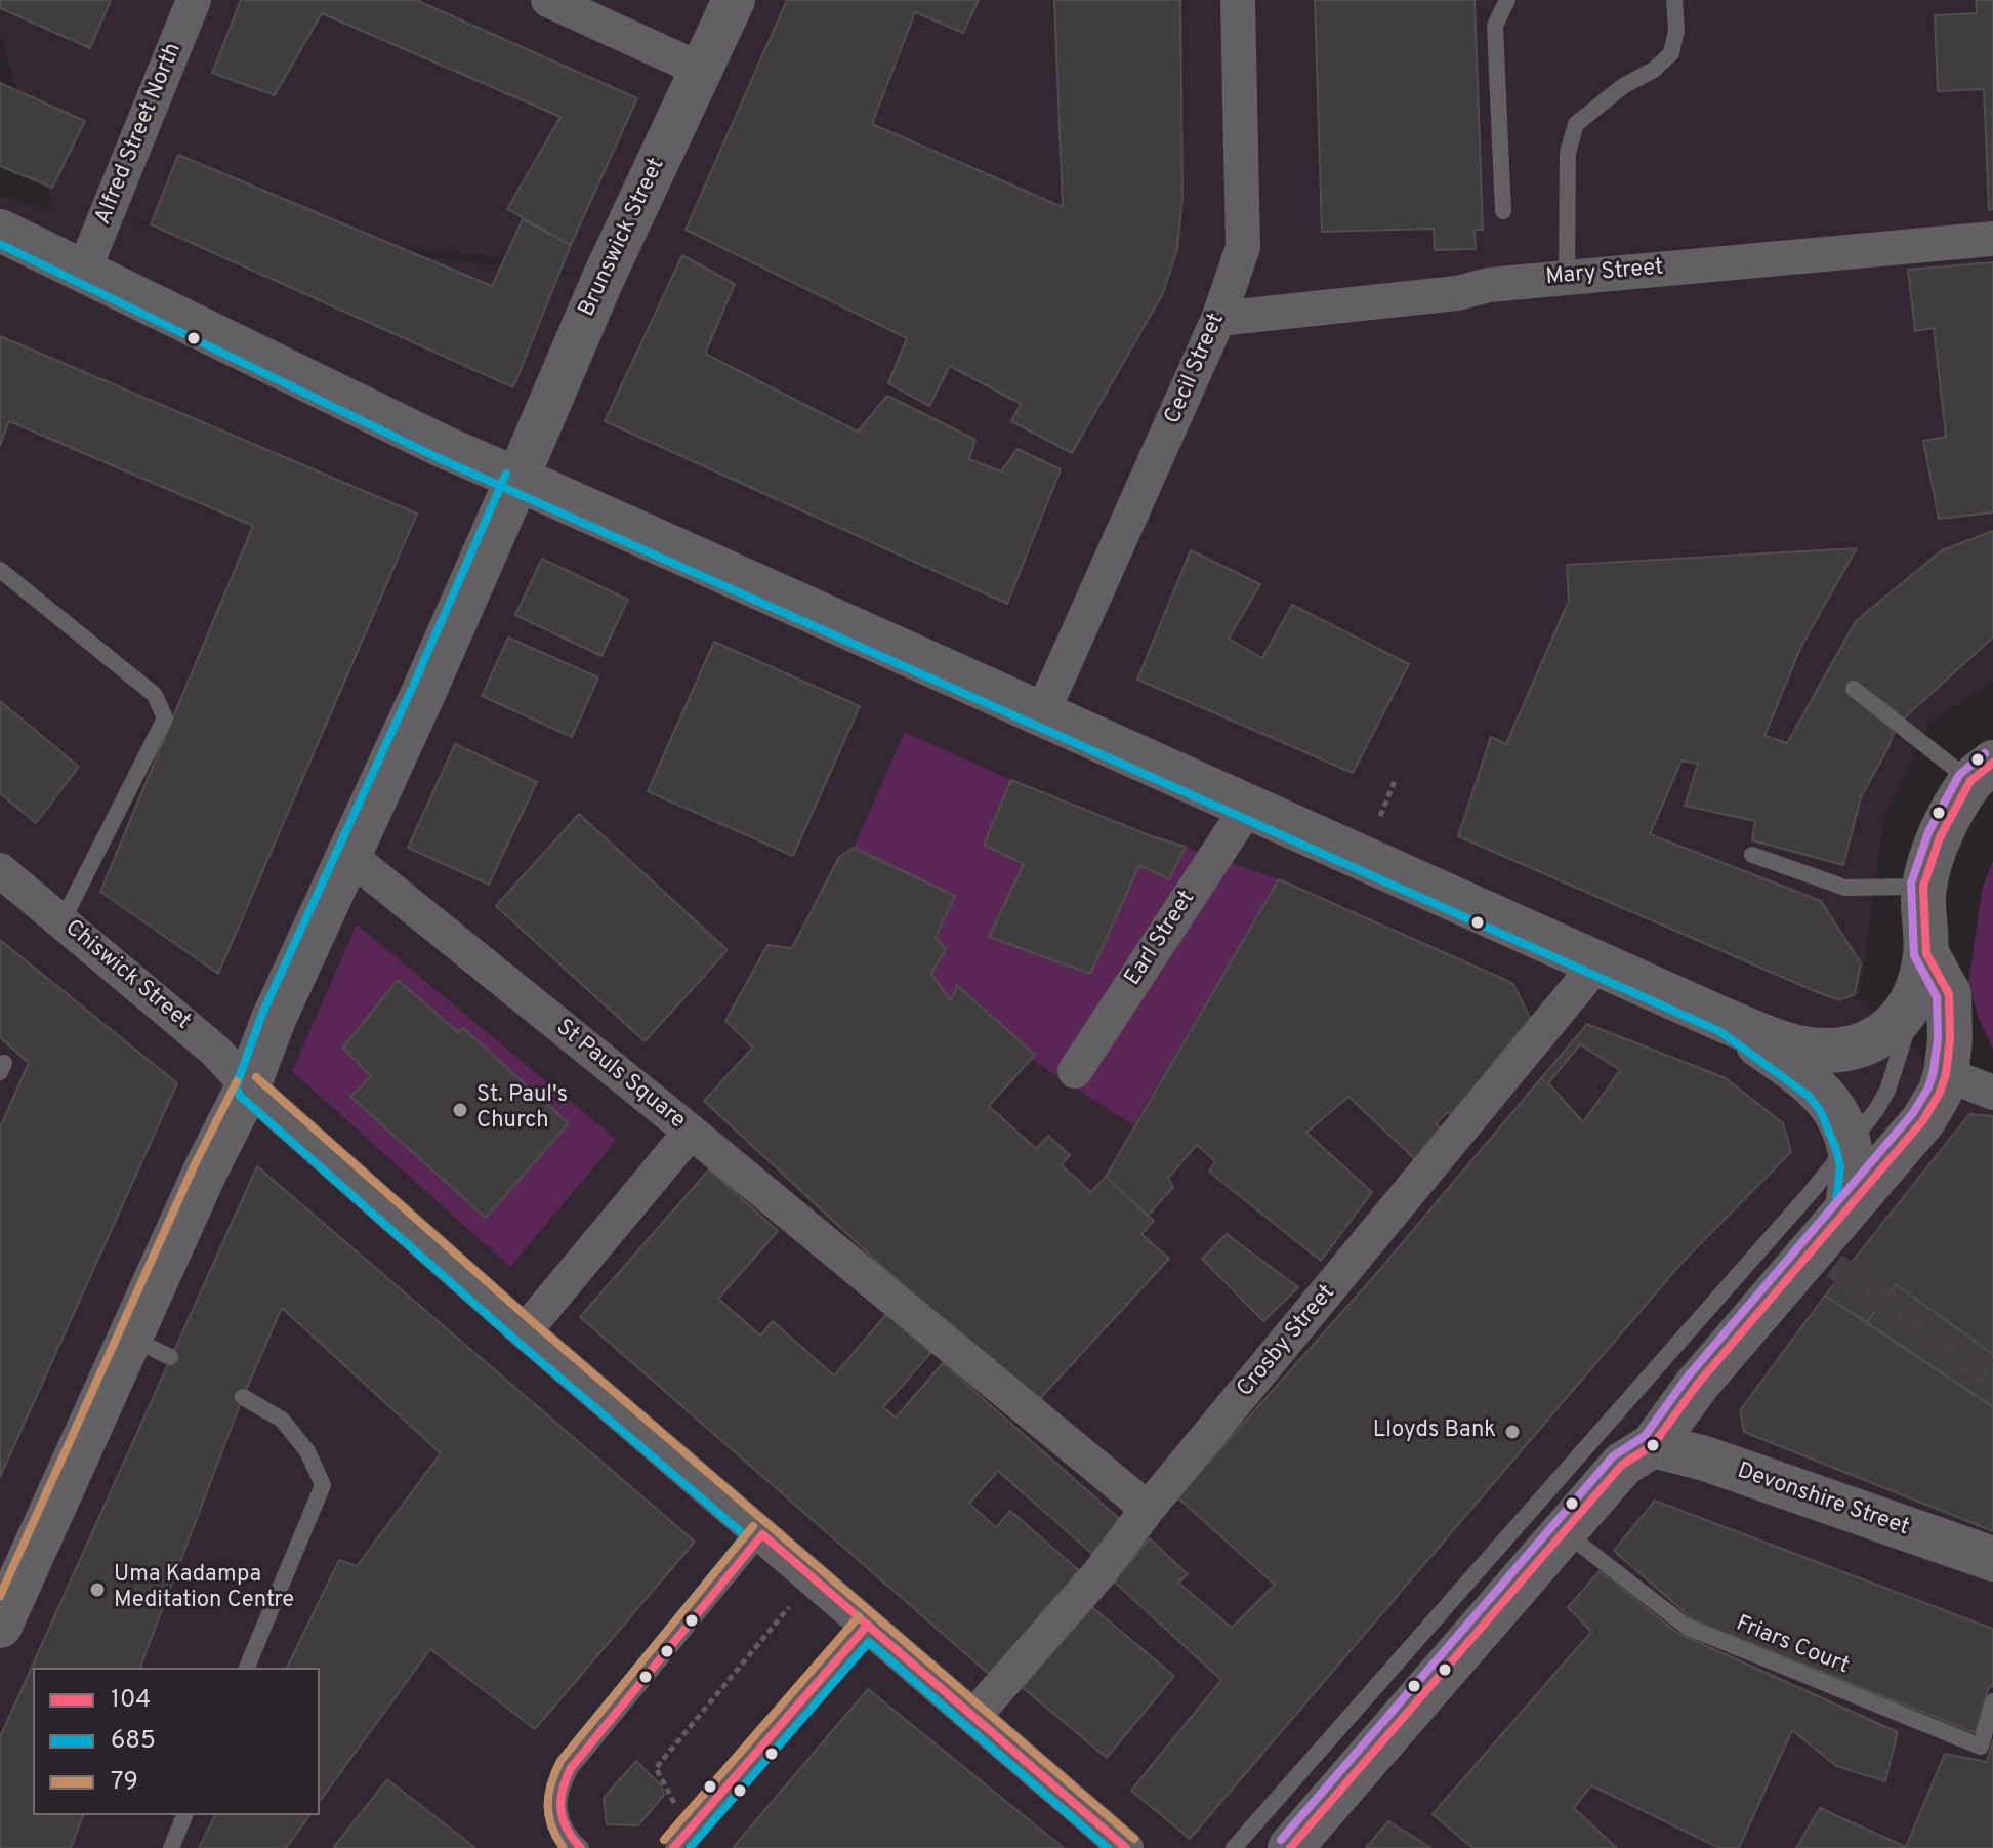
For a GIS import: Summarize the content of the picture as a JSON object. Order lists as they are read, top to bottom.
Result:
{
  "streets": {
    "main road": ["Devonshire Street"],
    "street": [
      "Alfred Street North",
      "Brunswick Street",
      "Mary Street",
      "Cecil Street",
      "Earl Street",
      "Chiswick Street",
      "St Pauls Square",
      "Crosby Street"
    ],
    "lane": ["Friars Court"]
  },
  "crossings": [
    ["Mary Street", "Cecil Street"],
    ["Chiswick Street", "St Pauls Square"],
    ["Chiswick Street", "Crosby Street"]
  ],
  "places": ["St. Paul's Church", "Lloyds Bank", "Uma Kadampa Meditation Centre"],
  "lines": ["transit line 685", "transit line 104", "transit line 79"],
  "legend": ["104", "685", "79"]
}
